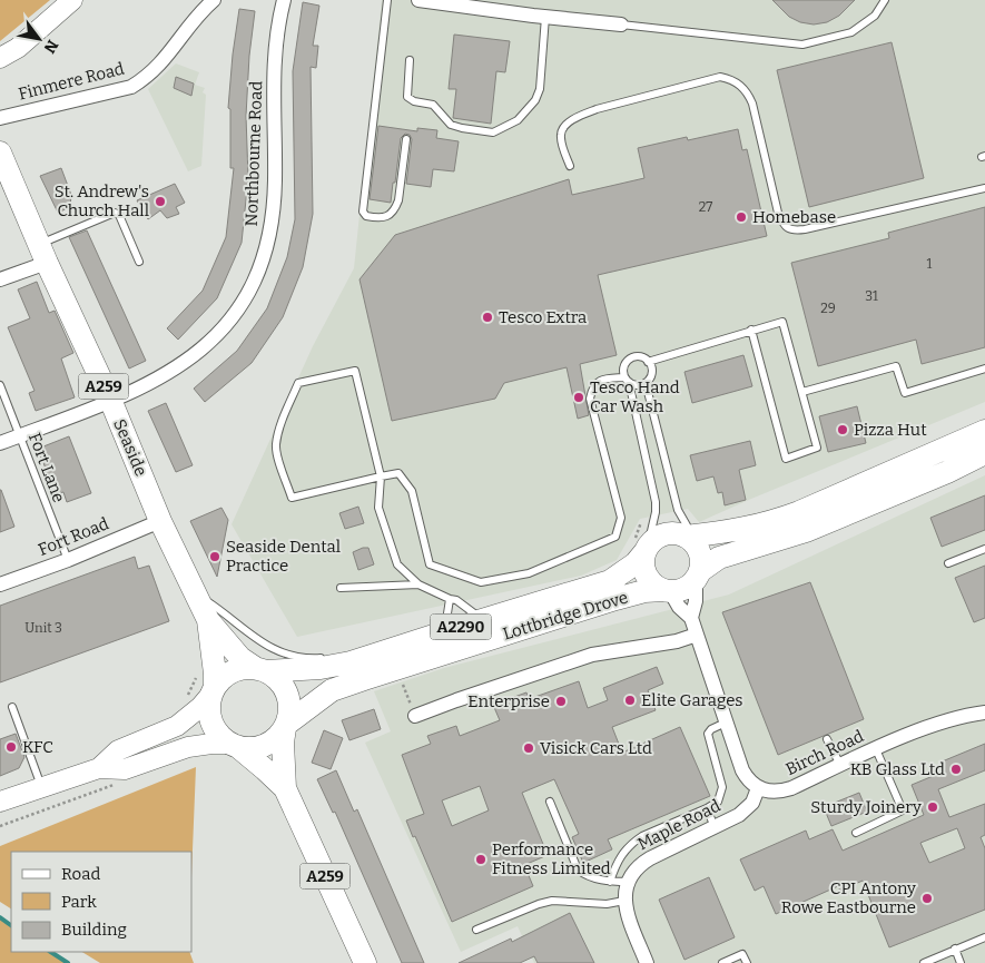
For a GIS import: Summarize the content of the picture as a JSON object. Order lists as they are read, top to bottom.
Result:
{
  "streets": {
    "main road": [
      "A259",
      "Seaside",
      "Lottbridge Drove",
      "A2290"
    ],
    "street": [
      "Finmere Road",
      "Northbourne Road",
      "Fort Road",
      "Birch Road",
      "Maple Road"
    ],
    "lane": ["Fort Lane"]
  },
  "crossings": [
    ["Northbourne Road", "Seaside"],
    ["Northbourne Road", "Fort Lane"],
    ["A259", "Seaside"],
    ["A259", "Lottbridge Drove"],
    ["Seaside", "Fort Road"],
    ["Seaside", "Lottbridge Drove"],
    ["Fort Lane", "Fort Road"],
    ["Birch Road", "Maple Road"]
  ],
  "places": [
    "St. Andrew's Church Hall",
    "Homebase",
    "Tesco Extra",
    "Tesco Hand Car Wash",
    "Pizza Hut",
    "Seaside Dental Practice",
    "Elite Garages",
    "Enterprise",
    "KFC",
    "Visick Cars Ltd",
    "KB Glass Ltd",
    "Sturdy Joinery",
    "Performance Fitness Limited",
    "CPI Antony Rowe Eastbourne"
  ],
  "house_numbers": [
    "27",
    "1",
    "31",
    "29",
    "Unit 3"
  ],
  "legend": ["Road", "Park", "Building"],
  "north": "bottom right"
}
